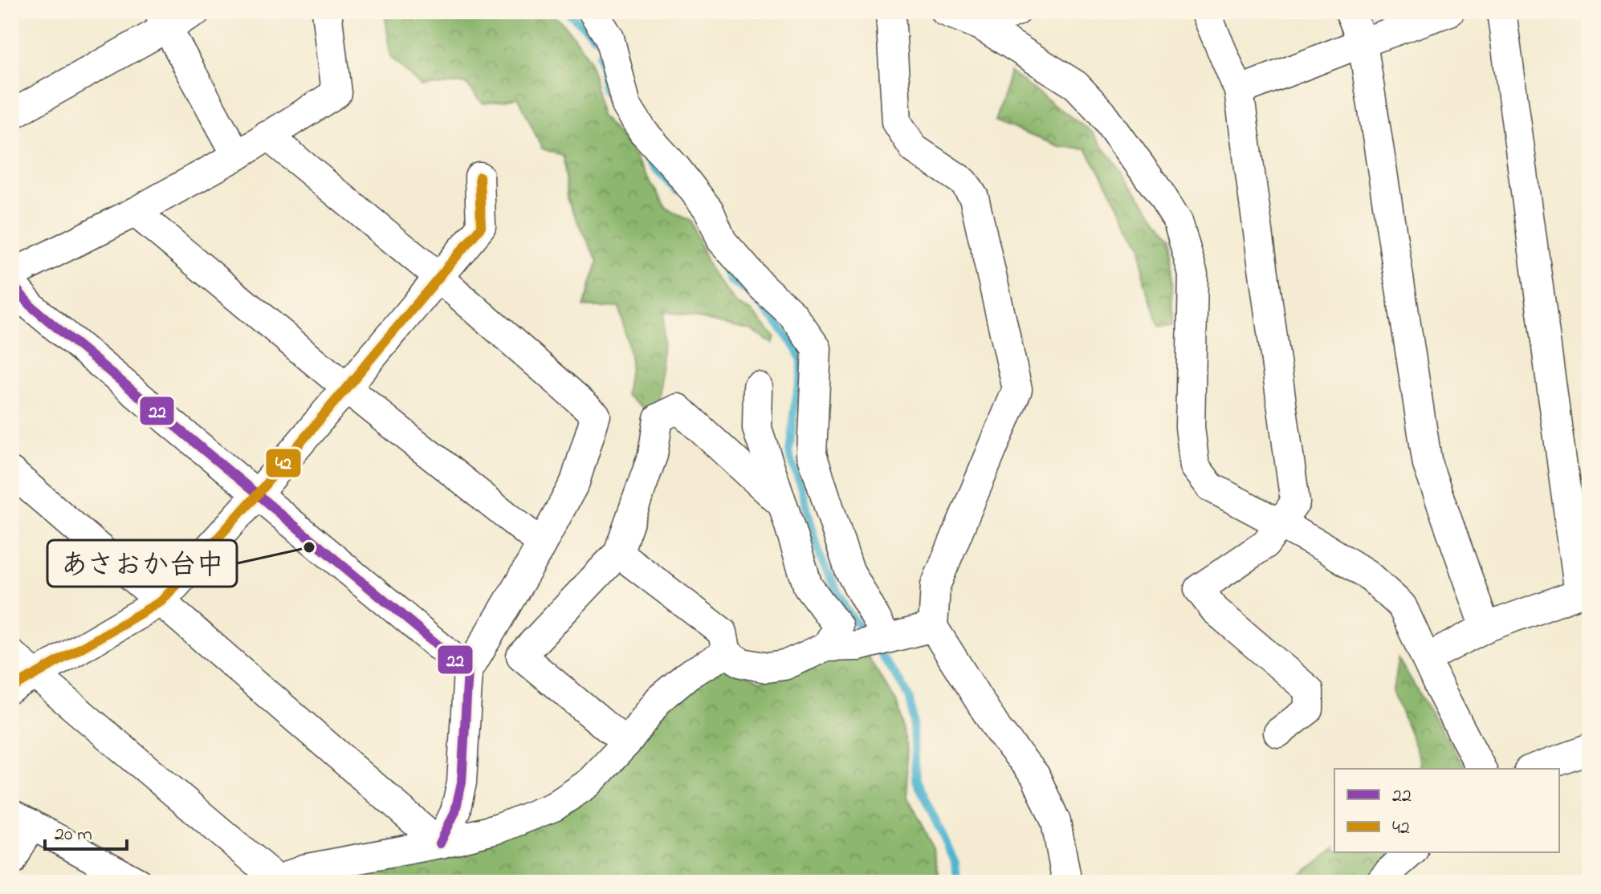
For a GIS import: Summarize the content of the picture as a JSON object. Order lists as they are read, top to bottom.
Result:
{
  "places": ["あさおか台中"],
  "lines": ["transit line 42", "transit line 22"],
  "legend": ["22", "42"],
  "scale_bar": "20 m"
}
